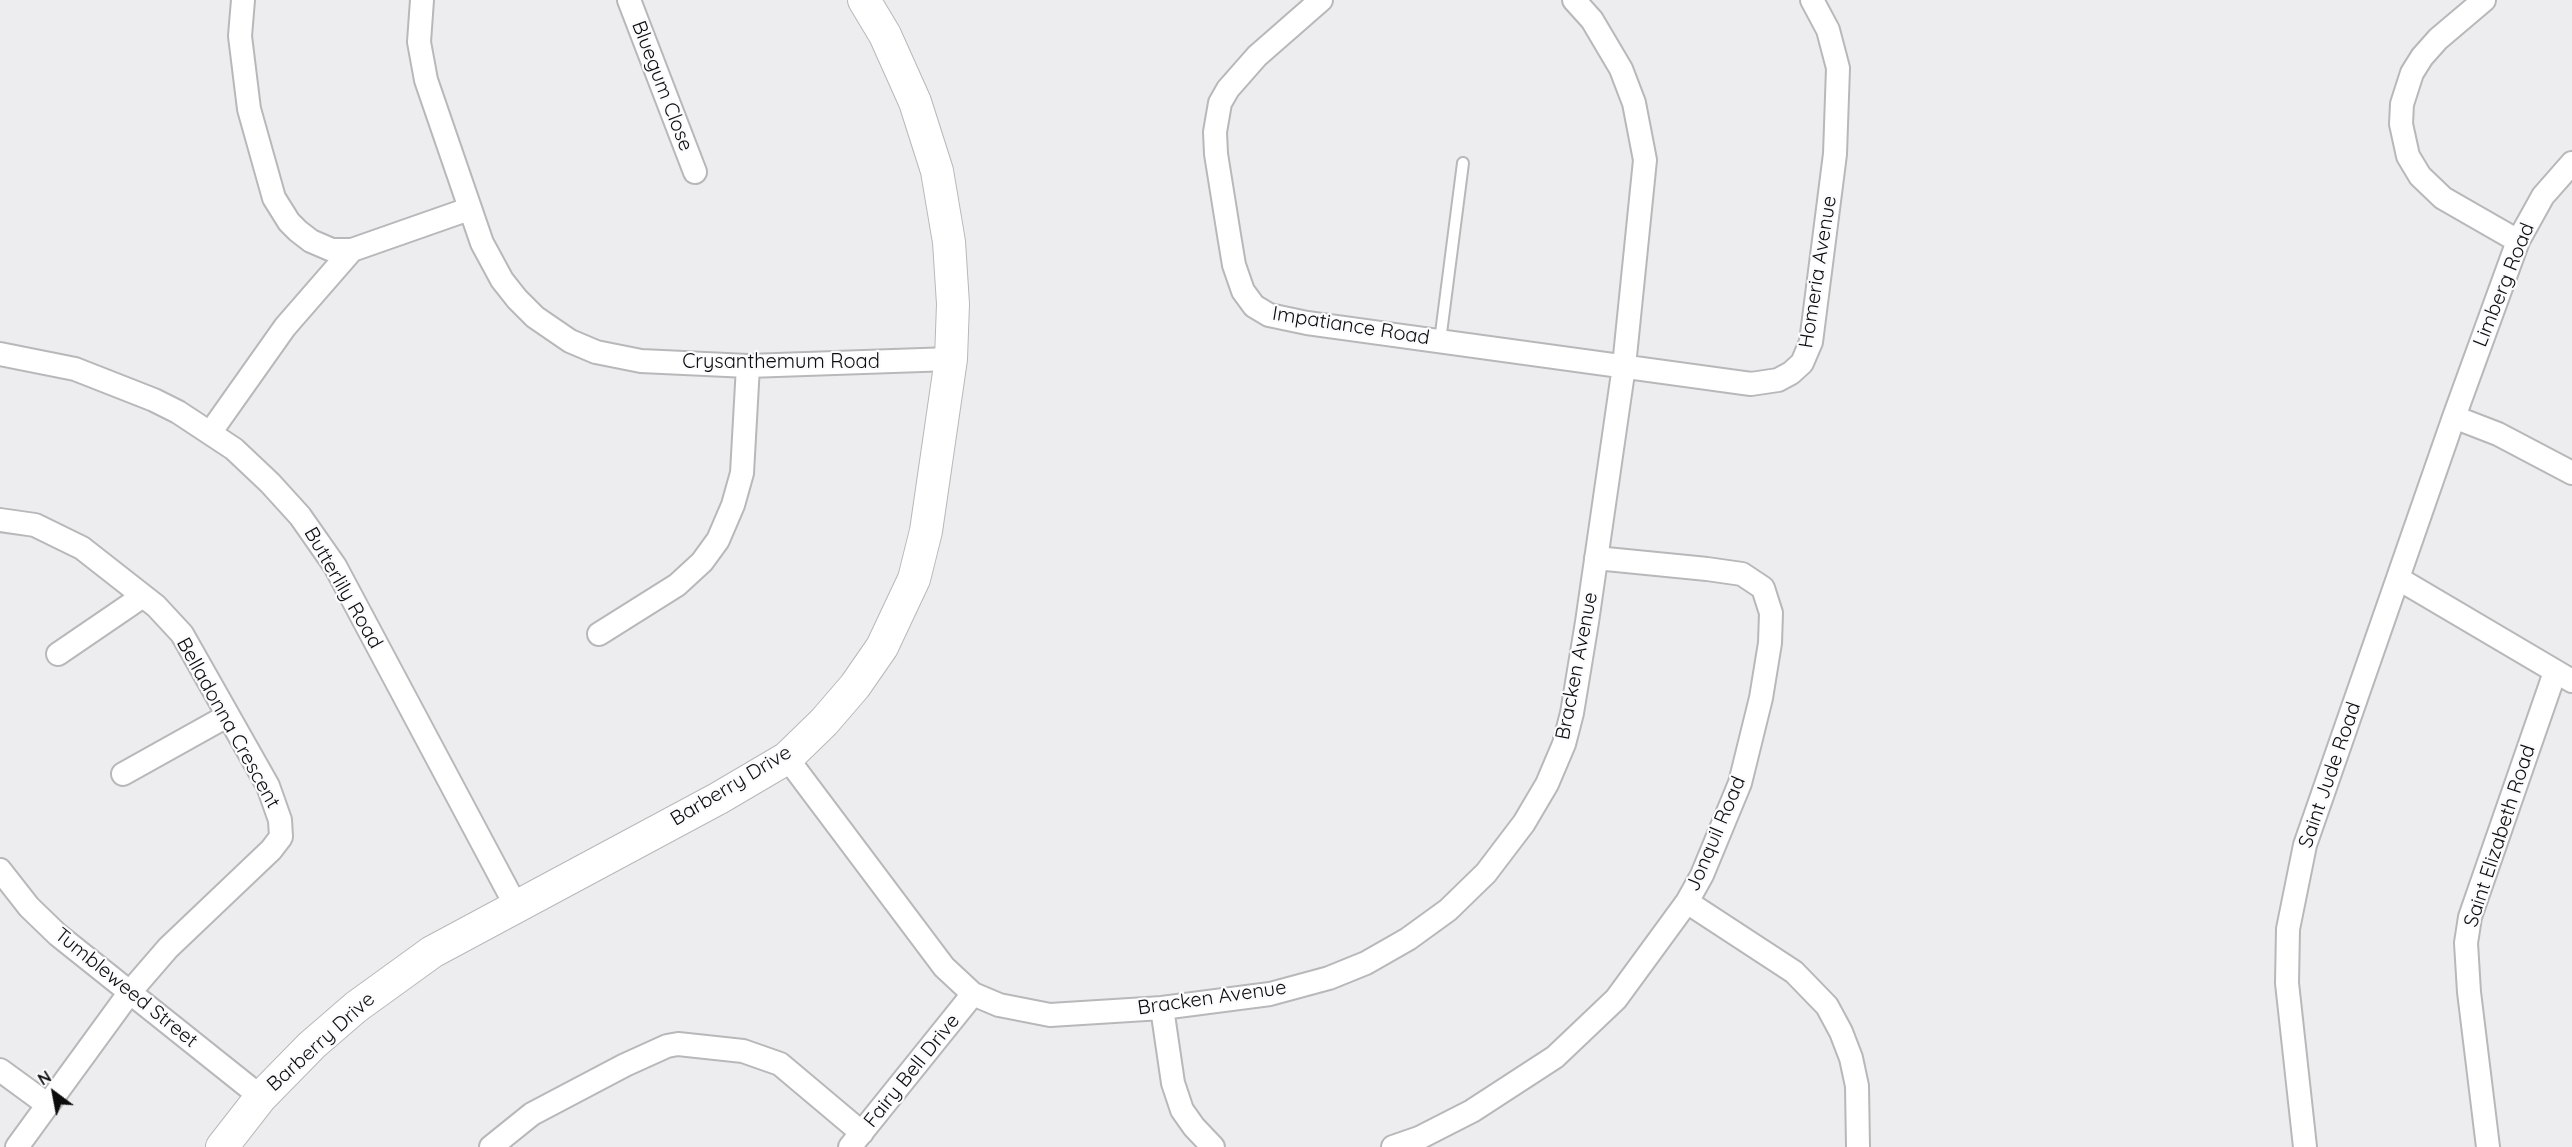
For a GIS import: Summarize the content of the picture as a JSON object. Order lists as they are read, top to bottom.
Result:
{
  "streets": {
    "street": [
      "Bluegum Close",
      "Homeria Avenue",
      "Limberg Road",
      "Impatiance Road",
      "Crysanthemum Road",
      "Butterlily Road",
      "Bracken Avenue",
      "Belladonna Crescent",
      "Saint Jude Road",
      "Barberry Drive",
      "Jonquil Road",
      "Saint Elizabeth Road",
      "Tumbleweed Street",
      "Fairy Bell Drive"
    ]
  },
  "crossings": [
    ["Homeria Avenue", "Impatiance Road"],
    ["Homeria Avenue", "Bracken Avenue"],
    ["Limberg Road", "Saint Jude Road"],
    ["Impatiance Road", "Bracken Avenue"],
    ["Crysanthemum Road", "Barberry Drive"],
    ["Butterlily Road", "Barberry Drive"],
    ["Bracken Avenue", "Barberry Drive"],
    ["Bracken Avenue", "Jonquil Road"],
    ["Bracken Avenue", "Fairy Bell Drive"],
    ["Belladonna Crescent", "Tumbleweed Street"],
    ["Barberry Drive", "Tumbleweed Street"]
  ],
  "north": "top left"
}
